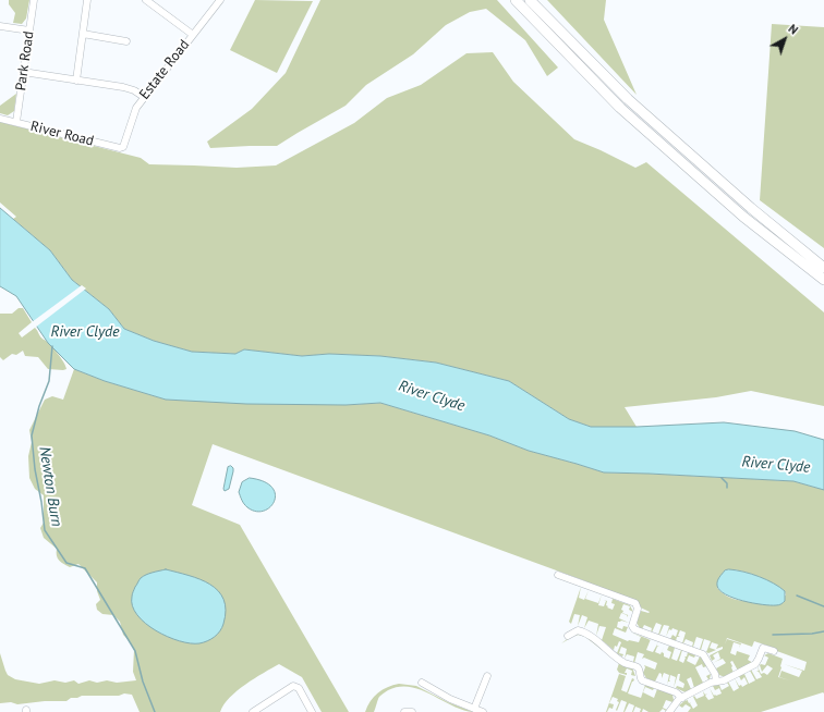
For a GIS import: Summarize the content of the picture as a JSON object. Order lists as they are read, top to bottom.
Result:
{
  "streets": {
    "street": ["Park Road", "Estate Road", "River Road"]
  },
  "crossings": [
    ["Park Road", "River Road"],
    ["Estate Road", "River Road"]
  ],
  "water": ["River Clyde", "Newton Burn"],
  "north": "top right"
}
